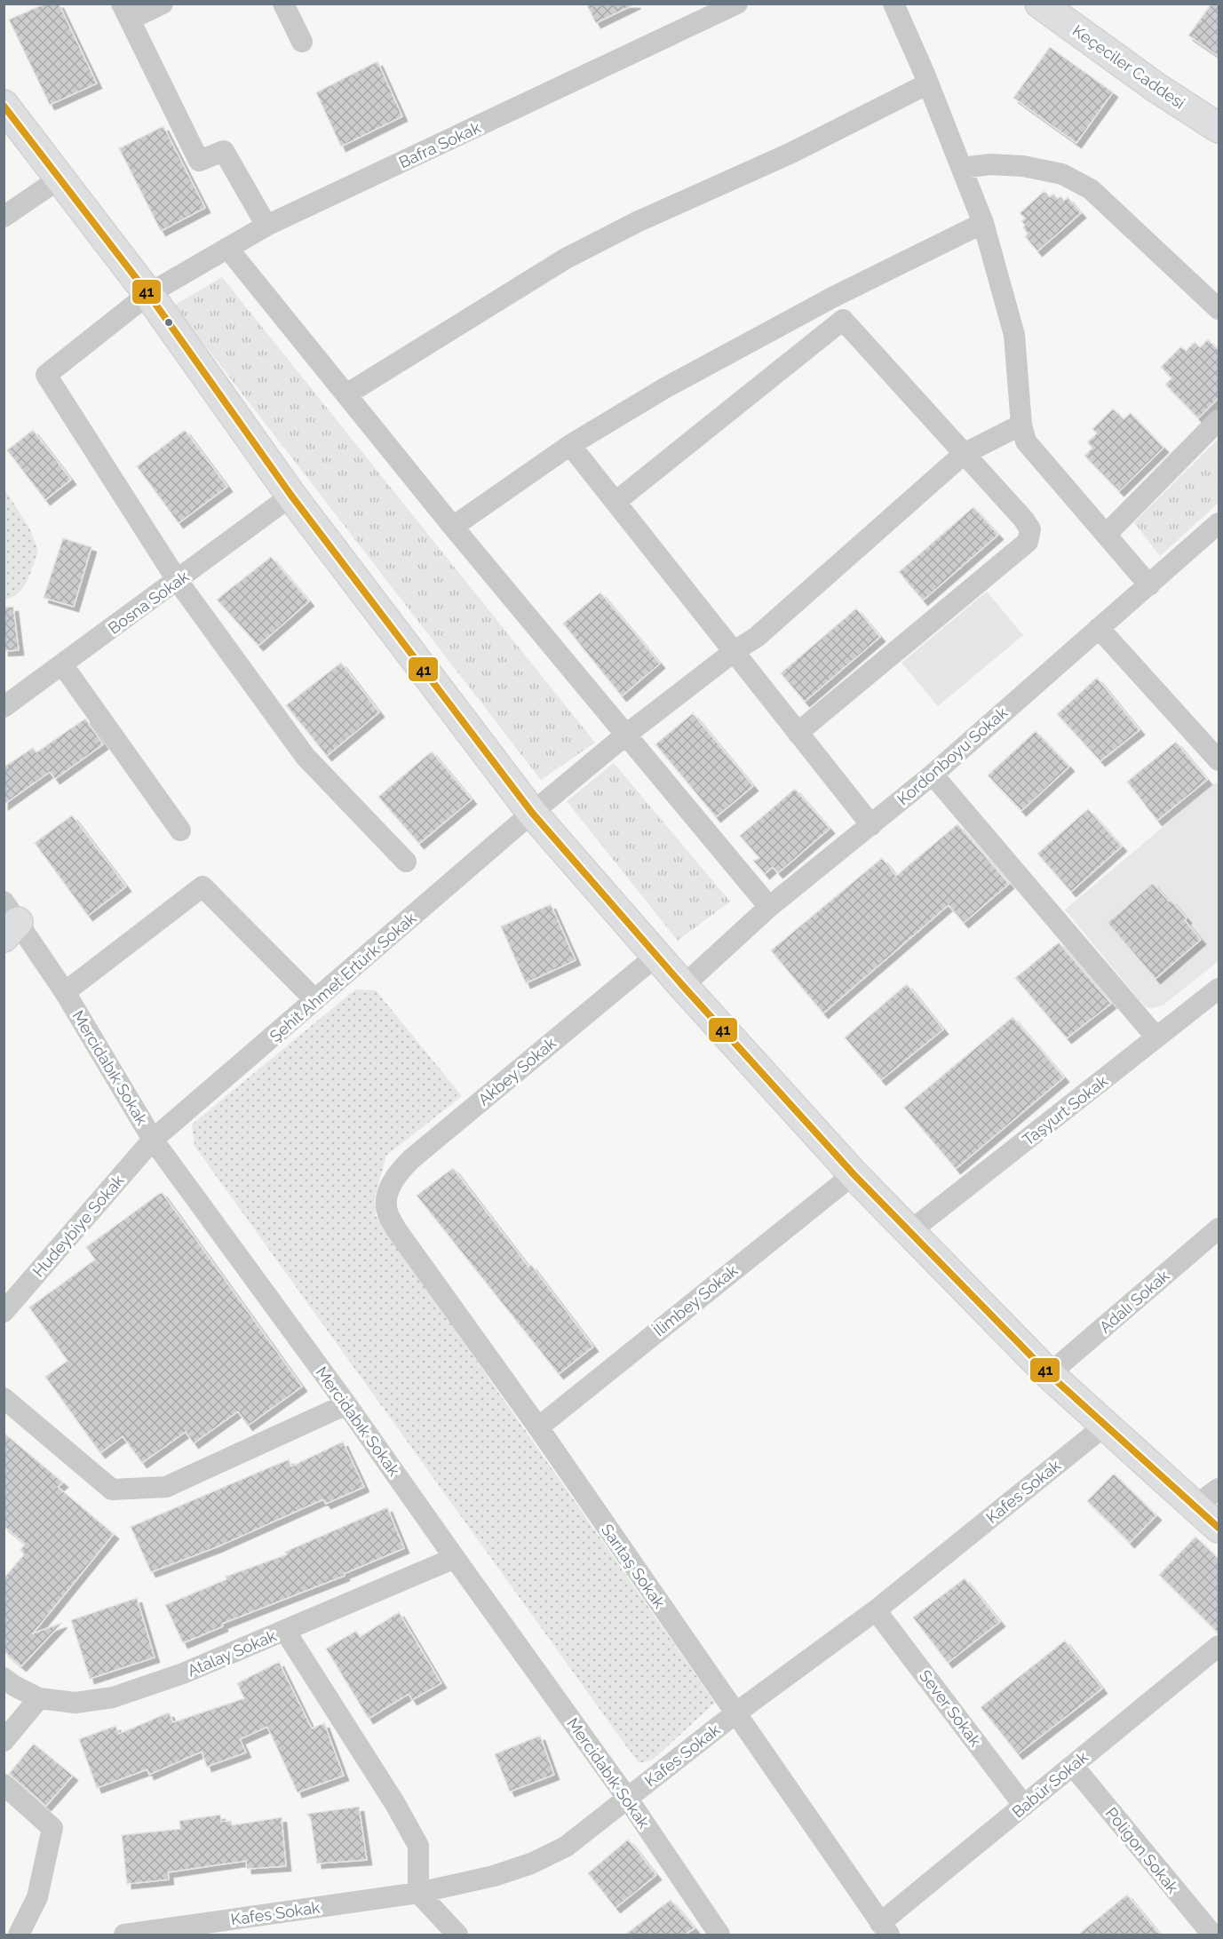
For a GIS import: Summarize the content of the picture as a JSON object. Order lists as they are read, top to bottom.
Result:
{
  "streets": {
    "street": [
      "Keçeciler Caddesi",
      "Bafra Sokak",
      "Bosna Sokak",
      "Kordonboyu Sokak",
      "Şehit Ahmet Ertürk Sokak",
      "Mercidabık Sokak",
      "Akbey Sokak",
      "Taşyurt Sokak",
      "Hudeybiye Sokak",
      "İlimbey Sokak",
      "Adalı Sokak",
      "Kafes Sokak",
      "Sarıtaş Sokak",
      "Atalay Sokak",
      "Sever Sokak",
      "Babür Sokak",
      "Poligon Sokak"
    ]
  },
  "crossings": [
    ["Bafra Sokak", "Bosna Sokak"],
    ["Şehit Ahmet Ertürk Sokak", "Mercidabık Sokak"],
    ["Şehit Ahmet Ertürk Sokak", "Hudeybiye Sokak"],
    ["Mercidabık Sokak", "Hudeybiye Sokak"],
    ["Mercidabık Sokak", "Kafes Sokak"],
    ["Mercidabık Sokak", "Atalay Sokak"],
    ["Akbey Sokak", "Sarıtaş Sokak"],
    ["İlimbey Sokak", "Sarıtaş Sokak"],
    ["Kafes Sokak", "Sarıtaş Sokak"],
    ["Kafes Sokak", "Sever Sokak"],
    ["Sarıtaş Sokak", "Babür Sokak"],
    ["Sever Sokak", "Babür Sokak"],
    ["Babür Sokak", "Poligon Sokak"]
  ],
  "lines": ["transit line 41"]
}
